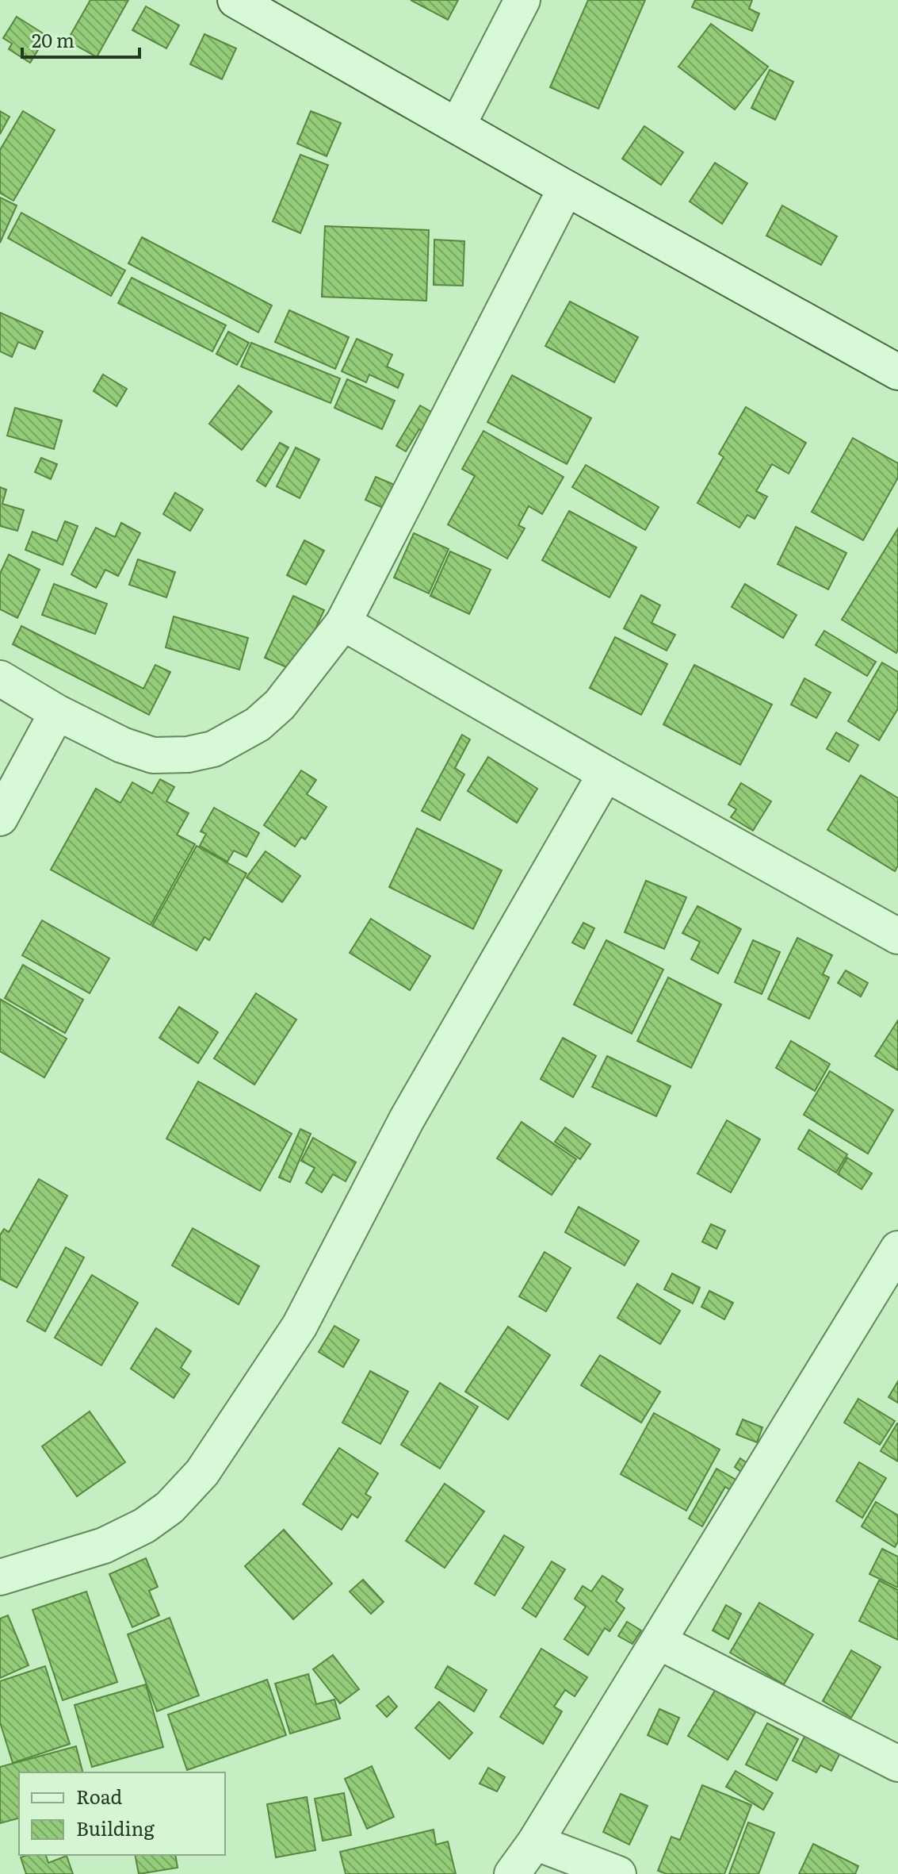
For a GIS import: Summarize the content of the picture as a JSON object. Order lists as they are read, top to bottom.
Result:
{
  "legend": ["Road", "Building"],
  "scale_bar": "20 m"
}
